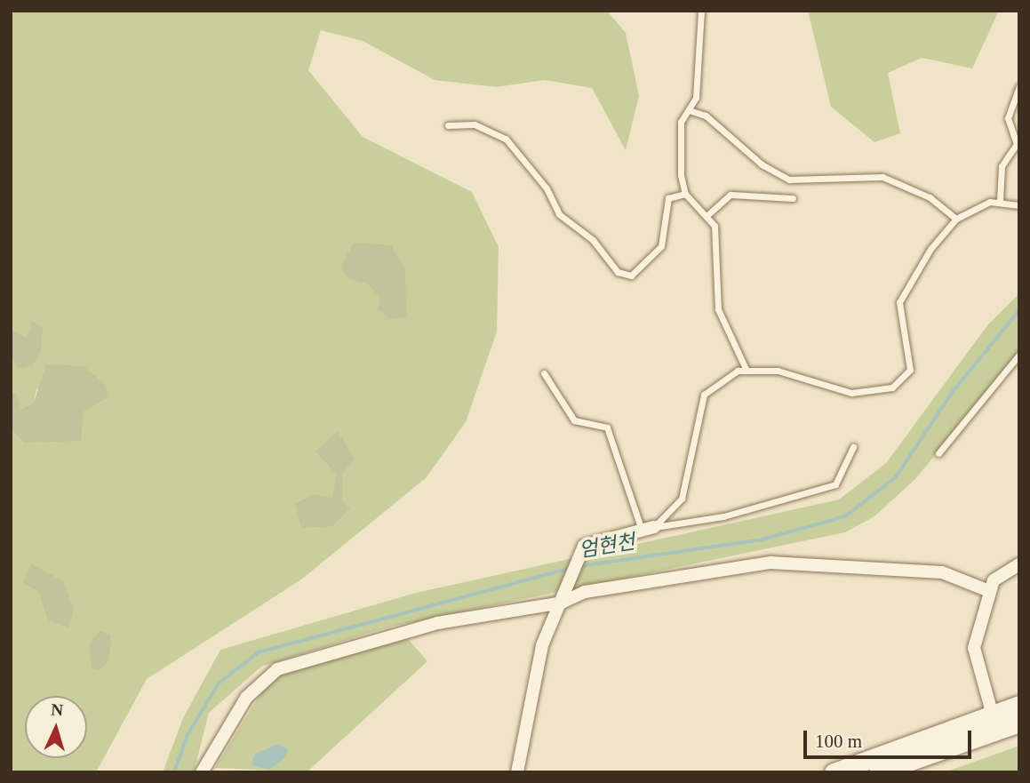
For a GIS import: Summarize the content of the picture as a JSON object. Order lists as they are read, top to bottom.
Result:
{
  "water": ["엄현천"],
  "scale_bar": "100 m",
  "north": "top"
}
